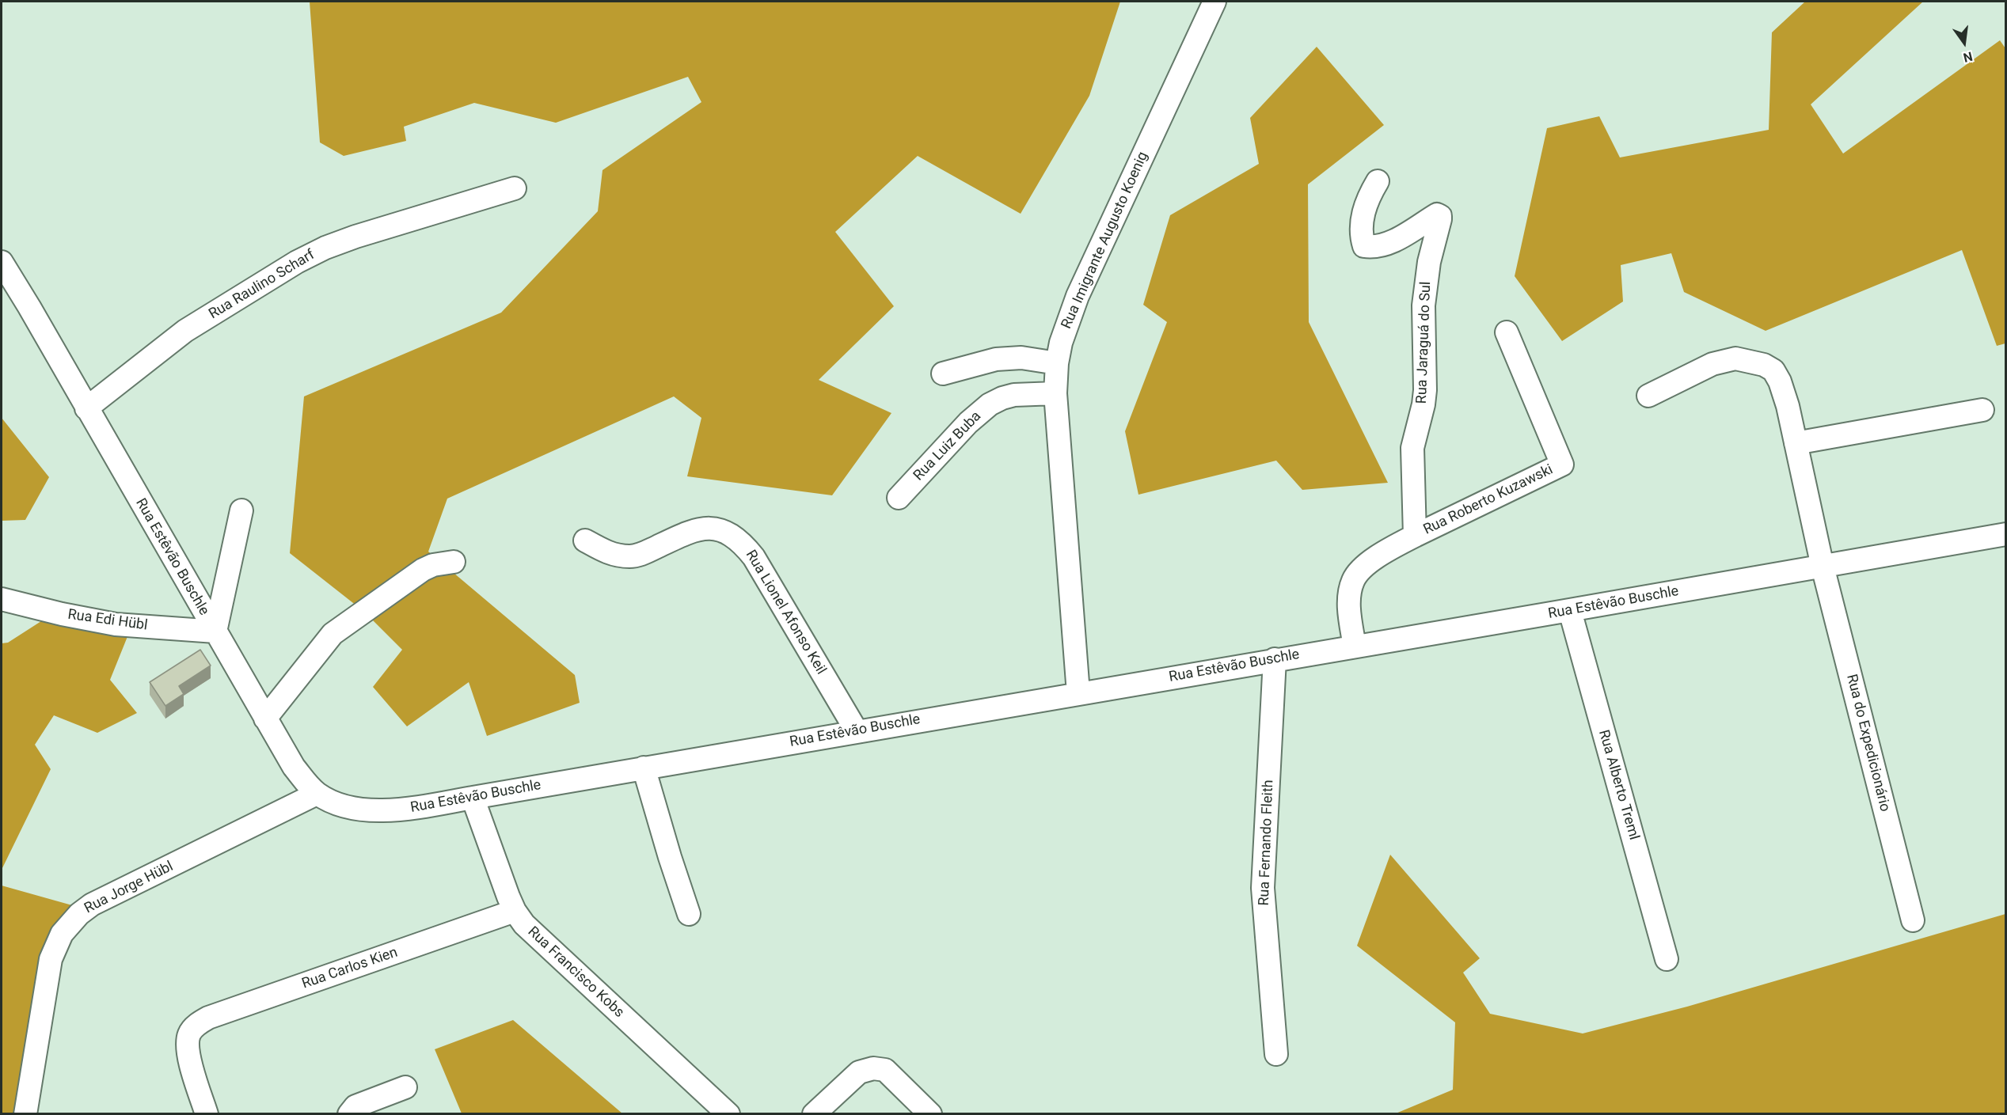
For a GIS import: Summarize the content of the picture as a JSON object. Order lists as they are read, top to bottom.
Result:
{
  "streets": {
    "street": [
      "Rua Imigrante Augusto Koenig",
      "Rua Raulino Scharf",
      "Rua Jaraguá do Sul",
      "Rua Luiz Buba",
      "Rua Roberto Kuzawski",
      "Rua Estêvão Buschle",
      "Rua Lionel Afonso Keil",
      "Rua Edi Hübl",
      "Rua do Expedicionário",
      "Rua Alberto Treml",
      "Rua Fernando Fleith",
      "Rua Jorge Hübl",
      "Rua Carlos Kien",
      "Rua Francisco Kobs"
    ]
  },
  "crossings": [
    ["Rua Imigrante Augusto Koenig", "Rua Luiz Buba"],
    ["Rua Imigrante Augusto Koenig", "Rua Estêvão Buschle"],
    ["Rua Raulino Scharf", "Rua Estêvão Buschle"],
    ["Rua Jaraguá do Sul", "Rua Roberto Kuzawski"],
    ["Rua Estêvão Buschle", "Rua Lionel Afonso Keil"],
    ["Rua Estêvão Buschle", "Rua Edi Hübl"],
    ["Rua Estêvão Buschle", "Rua do Expedicionário"],
    ["Rua Estêvão Buschle", "Rua Alberto Treml"],
    ["Rua Estêvão Buschle", "Rua Fernando Fleith"],
    ["Rua Estêvão Buschle", "Rua Jorge Hübl"],
    ["Rua Estêvão Buschle", "Rua Francisco Kobs"],
    ["Rua Carlos Kien", "Rua Francisco Kobs"]
  ],
  "north": "bottom"
}
